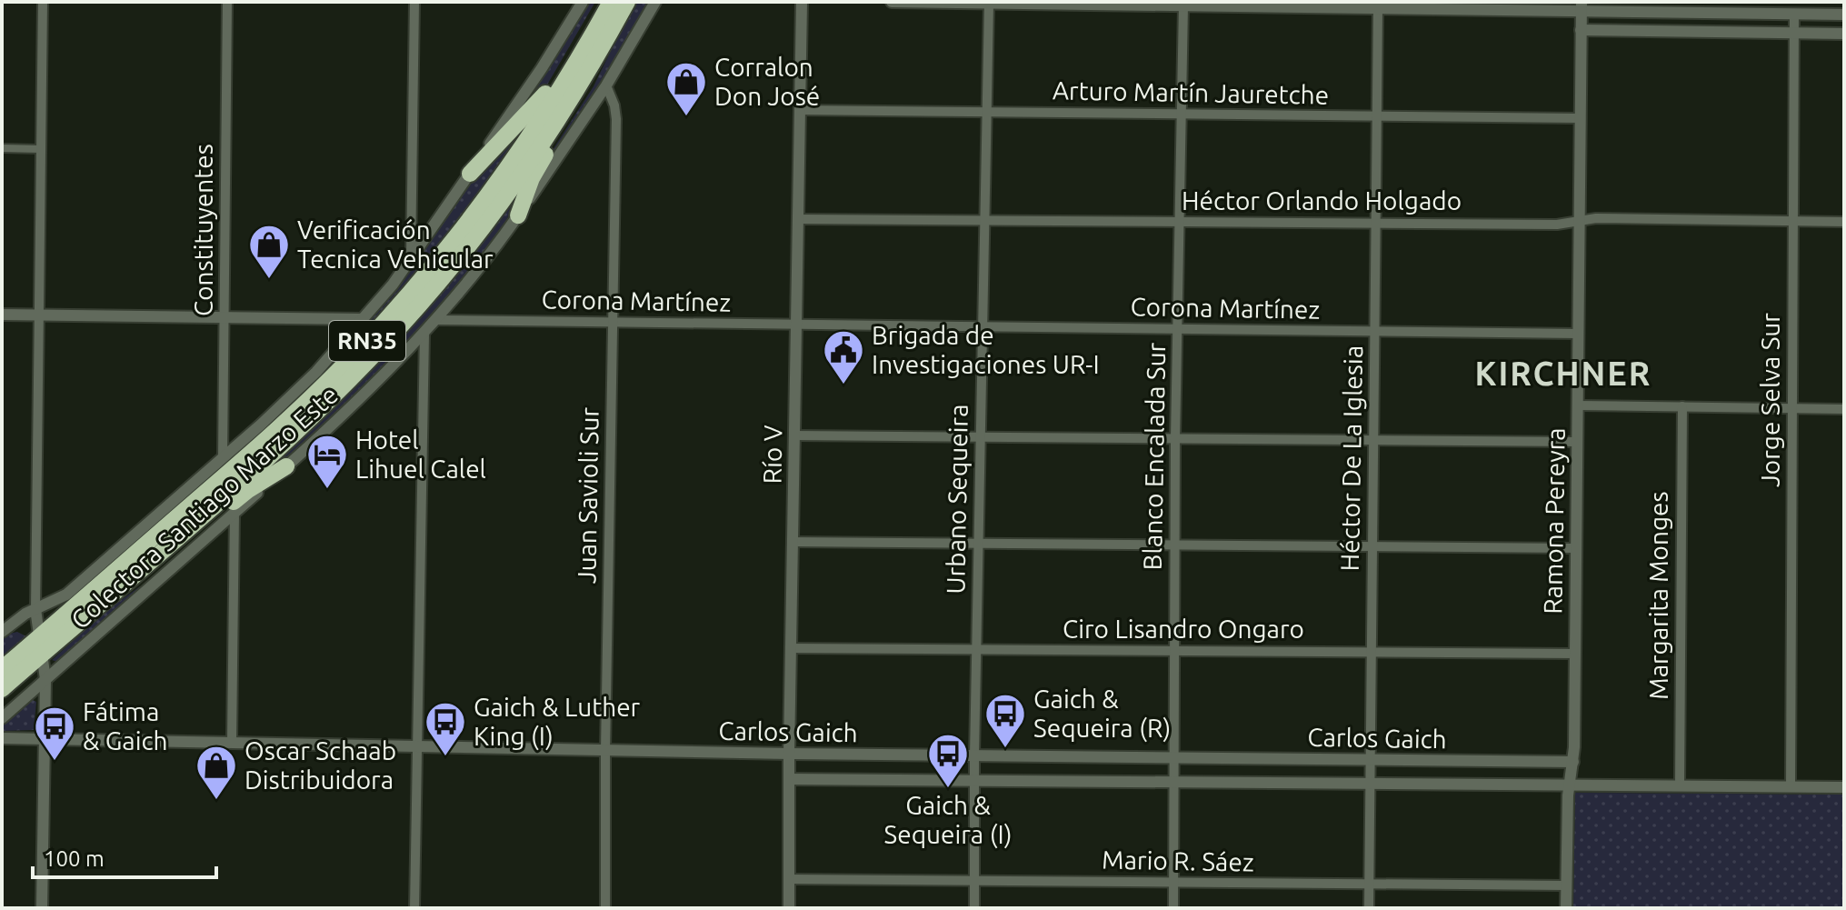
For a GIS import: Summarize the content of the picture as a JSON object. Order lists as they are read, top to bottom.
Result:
{
  "streets": {
    "highway": ["RN35"],
    "street": [
      "Arturo Martín Jauretche",
      "Héctor Orlando Holgado",
      "Constituyentes",
      "Corona Martínez",
      "Jorge Selva Sur",
      "Río V",
      "Blanco Encalada Sur",
      "Héctor De La Iglesia",
      "Juan Savioli Sur",
      "Urbano Sequeira",
      "Colectora Santiago Marzo Este",
      "Ramona Pereyra",
      "Margarita Monges",
      "Ciro Lisandro Ongaro",
      "Carlos Gaich",
      "Mario R. Sáez"
    ]
  },
  "crossings": [
    ["Arturo Martín Jauretche", "Río V"],
    ["Arturo Martín Jauretche", "Blanco Encalada Sur"],
    ["Arturo Martín Jauretche", "Héctor De La Iglesia"],
    ["Arturo Martín Jauretche", "Urbano Sequeira"],
    ["Arturo Martín Jauretche", "Ramona Pereyra"],
    ["Héctor Orlando Holgado", "Jorge Selva Sur"],
    ["Héctor Orlando Holgado", "Río V"],
    ["Héctor Orlando Holgado", "Blanco Encalada Sur"],
    ["Héctor Orlando Holgado", "Héctor De La Iglesia"],
    ["Héctor Orlando Holgado", "Urbano Sequeira"],
    ["Héctor Orlando Holgado", "Ramona Pereyra"],
    ["Constituyentes", "Colectora Santiago Marzo Este"],
    ["Corona Martínez", "Río V"],
    ["Corona Martínez", "Blanco Encalada Sur"],
    ["Corona Martínez", "Héctor De La Iglesia"],
    ["Corona Martínez", "Juan Savioli Sur"],
    ["Corona Martínez", "Urbano Sequeira"],
    ["Corona Martínez", "Colectora Santiago Marzo Este"],
    ["Corona Martínez", "Ramona Pereyra"],
    ["Jorge Selva Sur", "Carlos Gaich"],
    ["Río V", "Ciro Lisandro Ongaro"],
    ["Río V", "Carlos Gaich"],
    ["Río V", "Mario R. Sáez"],
    ["Blanco Encalada Sur", "Ciro Lisandro Ongaro"],
    ["Blanco Encalada Sur", "Carlos Gaich"],
    ["Blanco Encalada Sur", "Mario R. Sáez"],
    ["Héctor De La Iglesia", "Ciro Lisandro Ongaro"],
    ["Héctor De La Iglesia", "Carlos Gaich"],
    ["Héctor De La Iglesia", "Mario R. Sáez"],
    ["Juan Savioli Sur", "Colectora Santiago Marzo Este"],
    ["Juan Savioli Sur", "Carlos Gaich"],
    ["Urbano Sequeira", "Ciro Lisandro Ongaro"],
    ["Urbano Sequeira", "Carlos Gaich"],
    ["Urbano Sequeira", "Mario R. Sáez"],
    ["Ramona Pereyra", "Ciro Lisandro Ongaro"],
    ["Ramona Pereyra", "Carlos Gaich"],
    ["Ramona Pereyra", "Mario R. Sáez"],
    ["Margarita Monges", "Carlos Gaich"]
  ],
  "districts": ["KIRCHNER"],
  "places": {
    "shop": ["Corralon Don José", "Verificación Tecnica Vehicular", "Oscar Schaab Distribuidora"],
    "public building": ["Brigada de Investigaciones UR-I"],
    "hotel": ["Hotel Lihuel Calel"],
    "bus stop": [
      "Gaich & Sequeira (R)",
      "Gaich & Luther King (I)",
      "Fátima & Gaich",
      "Gaich & Sequeira (I)"
    ]
  },
  "scale_bar": "100 m"
}
